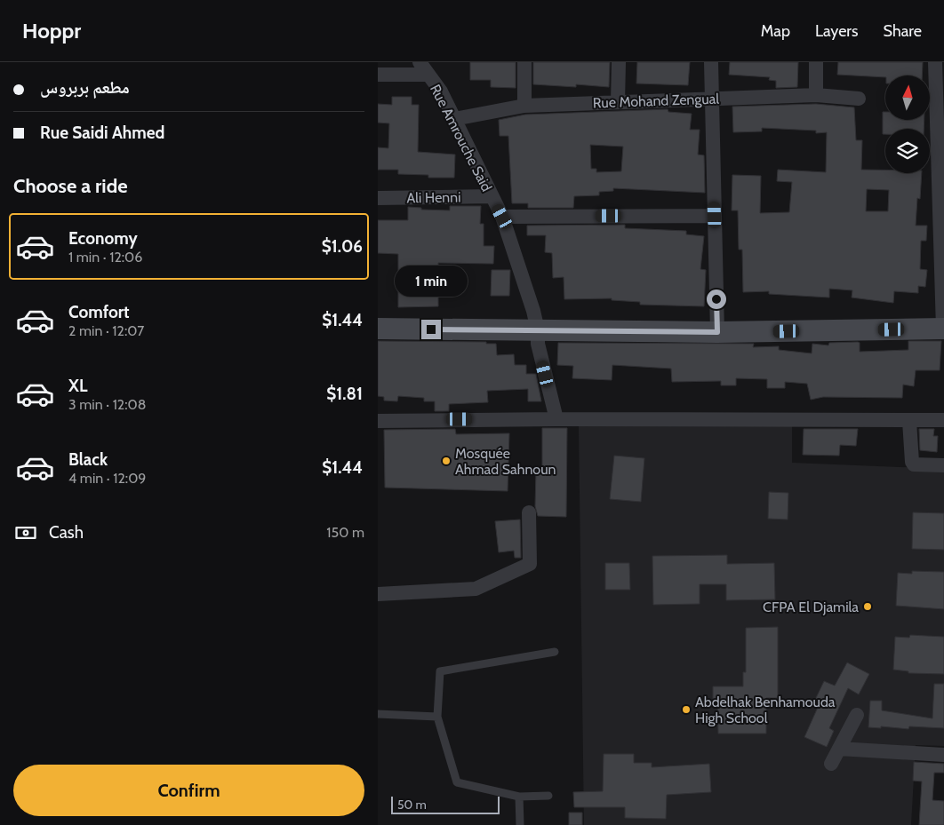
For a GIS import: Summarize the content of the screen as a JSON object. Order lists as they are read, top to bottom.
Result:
{
  "streets": {
    "street": ["Rue Mohand Zengual", "Rue Amrouche Said", "Ali Henni"]
  },
  "crossings": [
    ["Rue Mohand Zengual", "Rue Amrouche Said"],
    ["Rue Amrouche Said", "Ali Henni"]
  ],
  "places": ["Mosquée Ahmad Sahnoun", "CFPA El Djamila", "Abdelhak Benhamouda High School"],
  "scale_bar": "50 m",
  "north": "top",
  "page": {
    "header": "Hoppr",
    "nav": ["Map", "Layers", "Share"],
    "banner": ["مطعم بربروس", "Rue Saidi Ahmed"],
    "heading": "Choose a ride",
    "list": [
      {
        "name": "Economy",
        "note": "1 min · 12:06",
        "value": "$1.06"
      },
      {
        "name": "Comfort",
        "note": "2 min · 12:07",
        "value": "$1.44"
      },
      {
        "name": "XL",
        "note": "3 min · 12:08",
        "value": "$1.81"
      },
      {
        "name": "Black",
        "note": "4 min · 12:09",
        "value": "$1.44"
      }
    ],
    "bubble": "1 min",
    "pay": ["Cash", "150 m"],
    "buttons": "Confirm",
    "scale": "50 m"
  }
}
